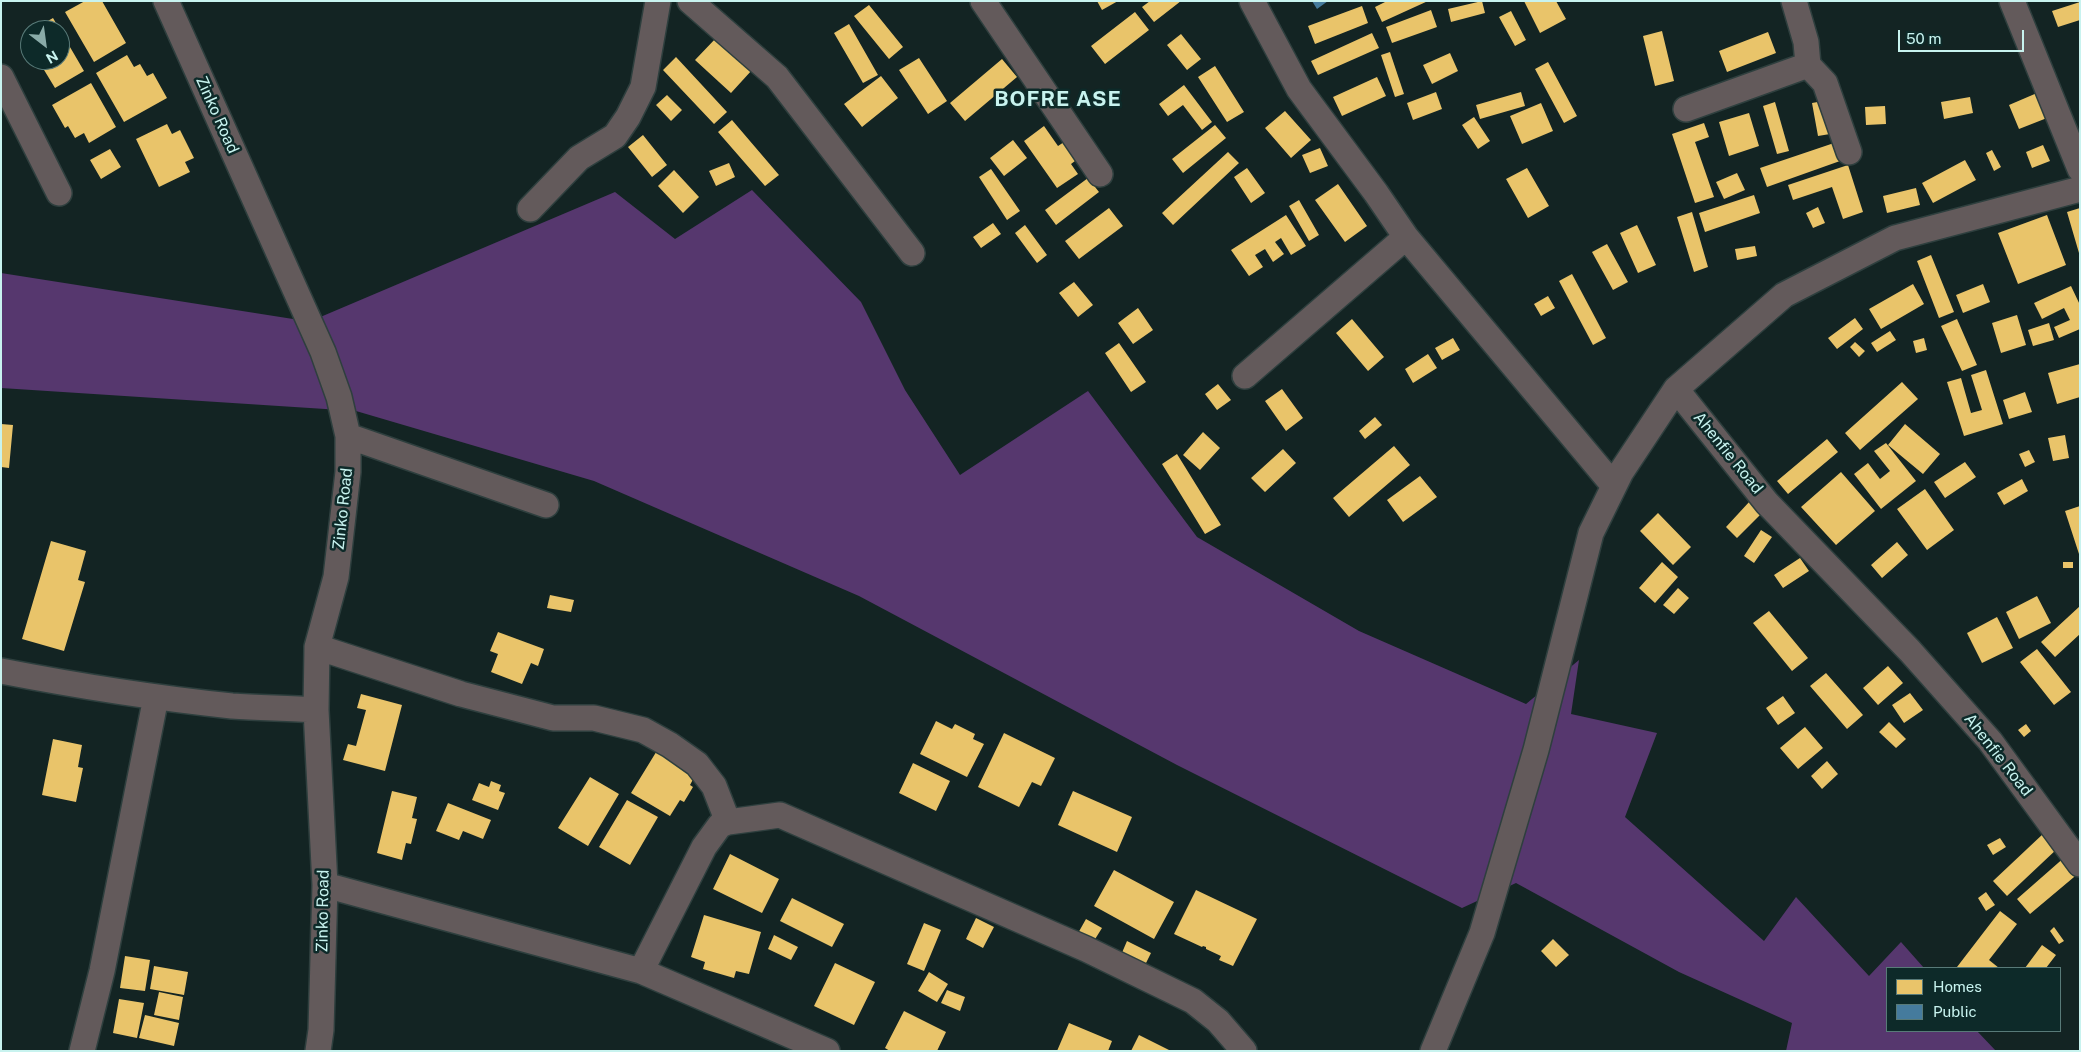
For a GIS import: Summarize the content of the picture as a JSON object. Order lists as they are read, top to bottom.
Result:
{
  "streets": {
    "street": ["Zinko Road", "Ahenfie Road"]
  },
  "districts": ["BOFRE ASE"],
  "legend": ["Homes", "Public"],
  "scale_bar": "50 m",
  "north": "bottom right"
}
